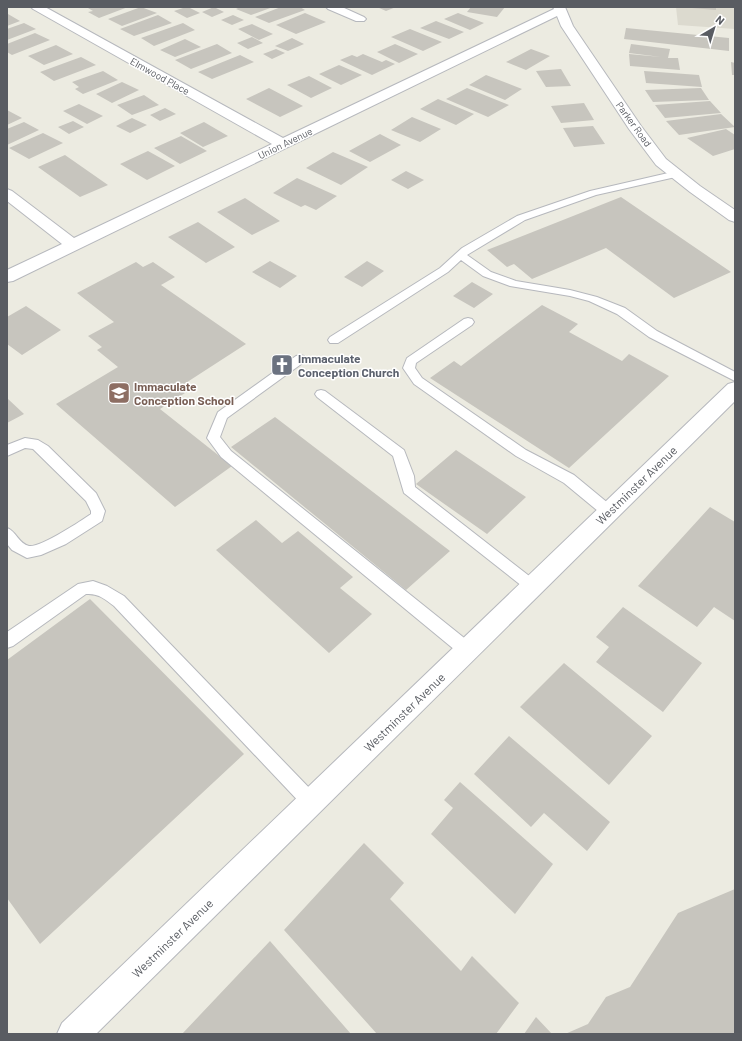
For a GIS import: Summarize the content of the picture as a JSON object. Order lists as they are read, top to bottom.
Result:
{
  "streets": {
    "street": [
      "Elmwood Place",
      "Parker Road",
      "Union Avenue",
      "Westminster Avenue"
    ]
  },
  "crossings": [
    ["Elmwood Place", "Union Avenue"],
    ["Parker Road", "Union Avenue"]
  ],
  "places": {
    "church": ["Immaculate Conception Church"],
    "school or university": ["Immaculate Conception School"]
  },
  "north": "top right"
}
